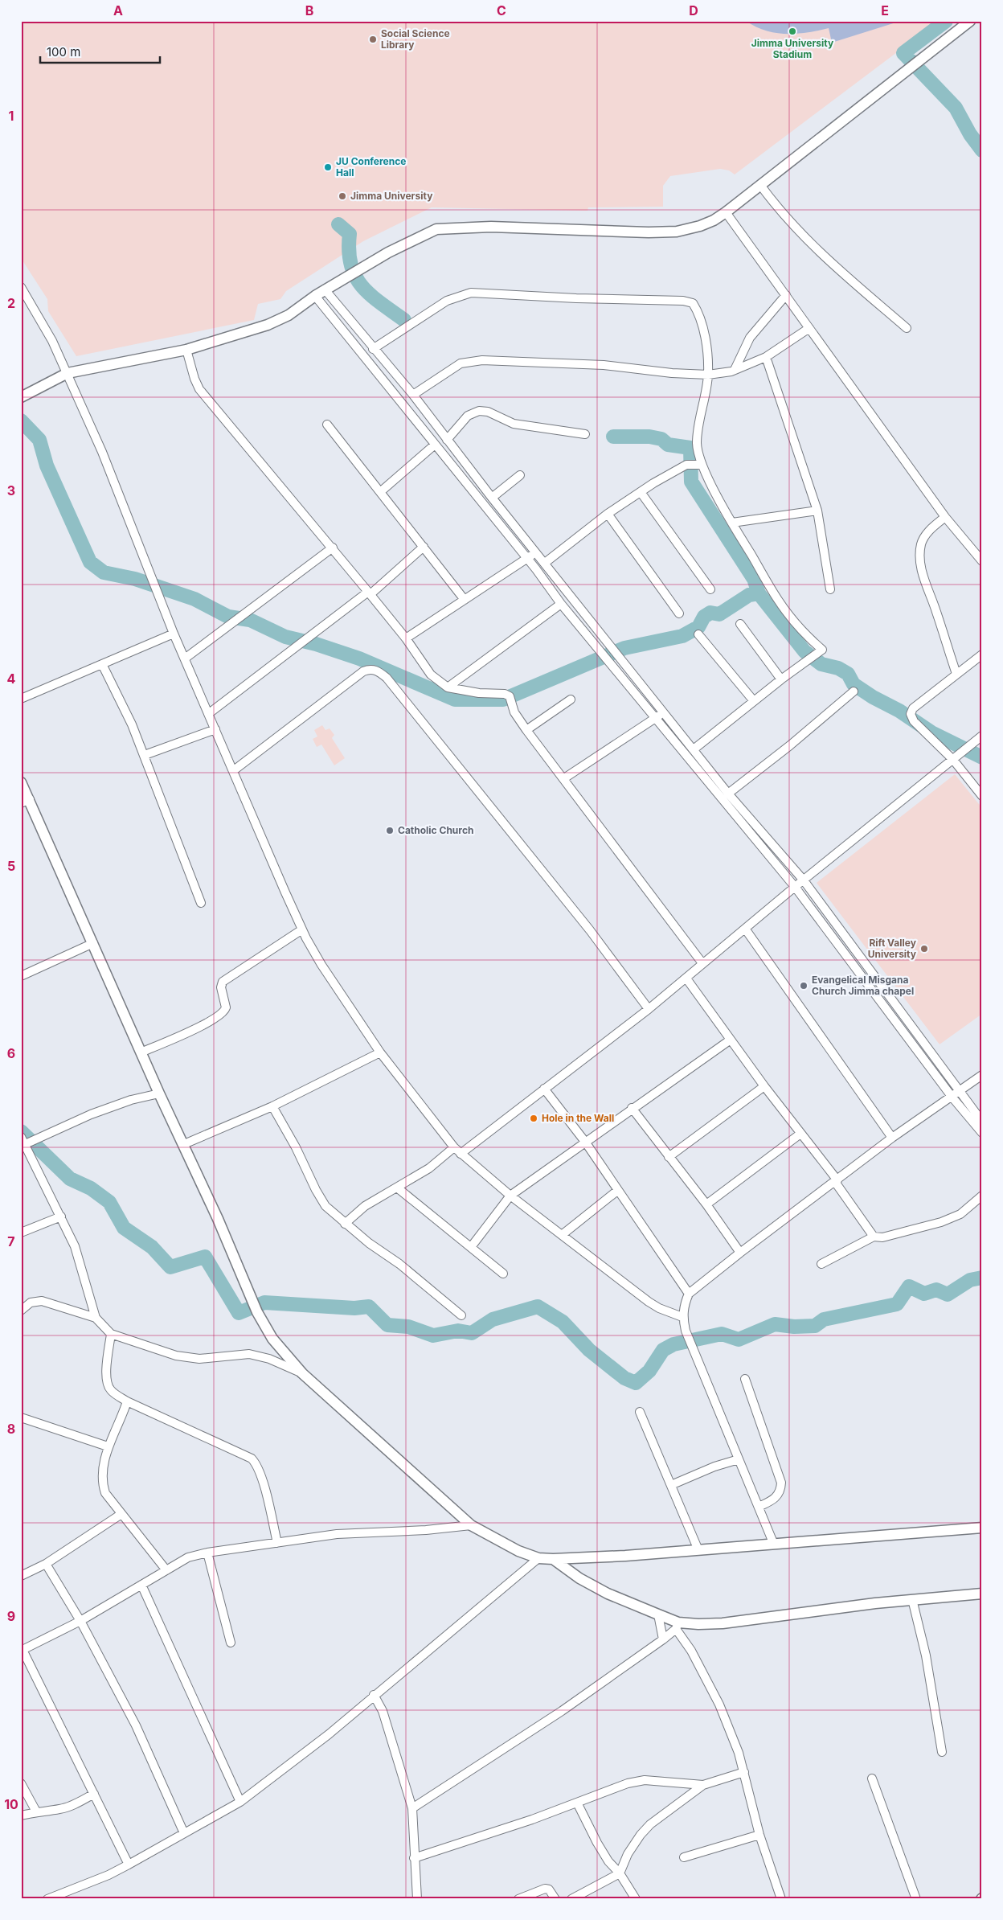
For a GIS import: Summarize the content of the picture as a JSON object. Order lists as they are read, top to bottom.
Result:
{
  "places": [
    "Jimma University Stadium",
    "Social Science Library",
    "JU Conference Hall",
    "Jimma University",
    "Catholic Church",
    "Rift Valley University",
    "Evangelical Misgana Church Jimma chapel",
    "Hole in the Wall"
  ],
  "scale_bar": "100 m",
  "grid": {
    "columns": [
      "A",
      "B",
      "C",
      "D",
      "E"
    ],
    "rows": [
      "1",
      "2",
      "3",
      "4",
      "5",
      "6",
      "7",
      "8",
      "9",
      "10"
    ]
  }
}
